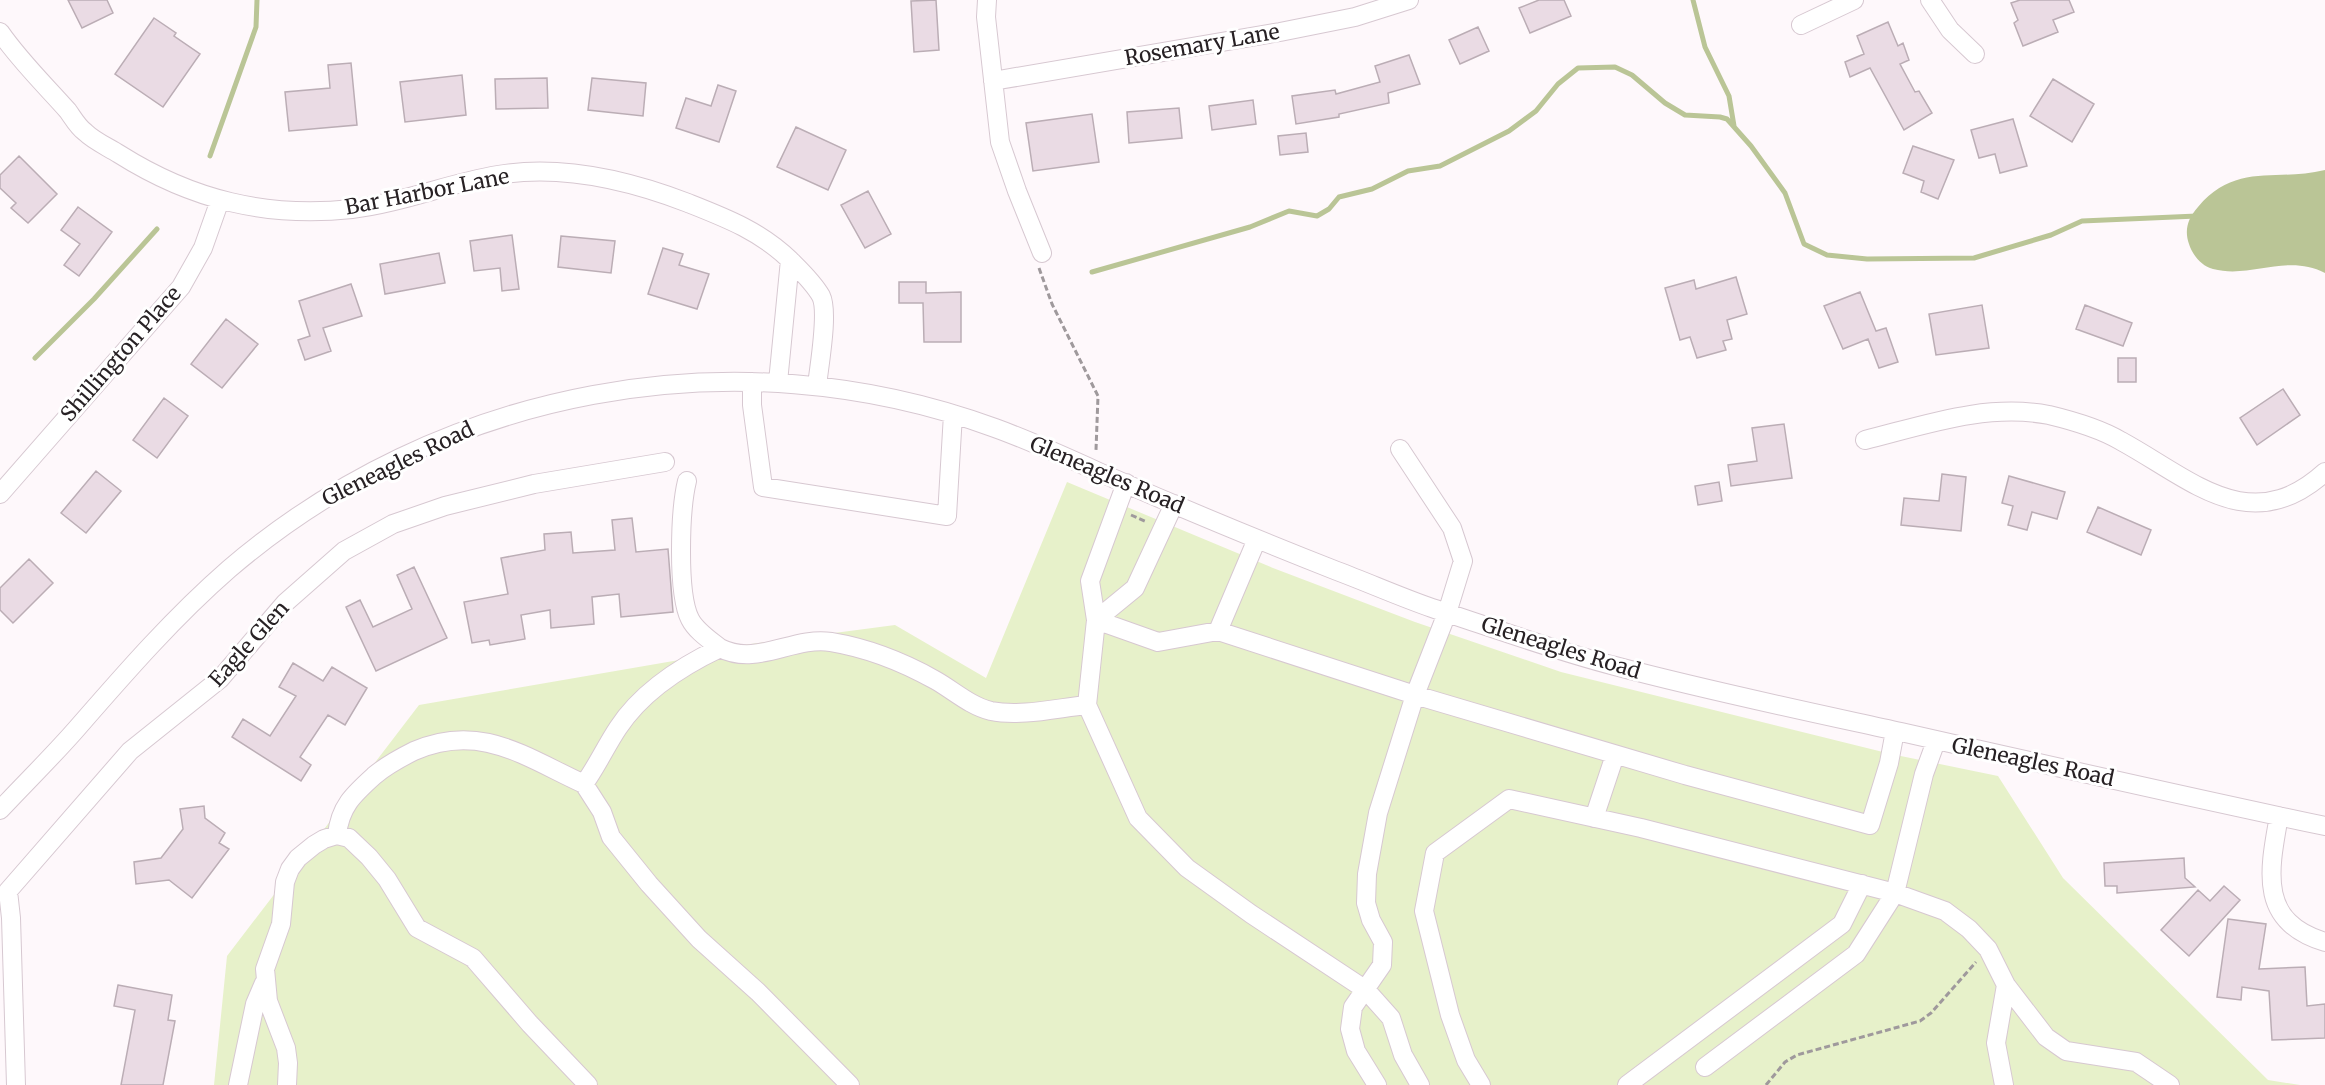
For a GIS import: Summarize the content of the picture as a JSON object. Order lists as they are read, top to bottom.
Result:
{
  "streets": {
    "street": [
      "Rosemary Lane",
      "Bar Harbor Lane",
      "Shillington Place",
      "Gleneagles Road",
      "Eagle Glen"
    ]
  },
  "crossings": [
    ["Bar Harbor Lane", "Shillington Place"],
    ["Bar Harbor Lane", "Gleneagles Road"]
  ]
}
